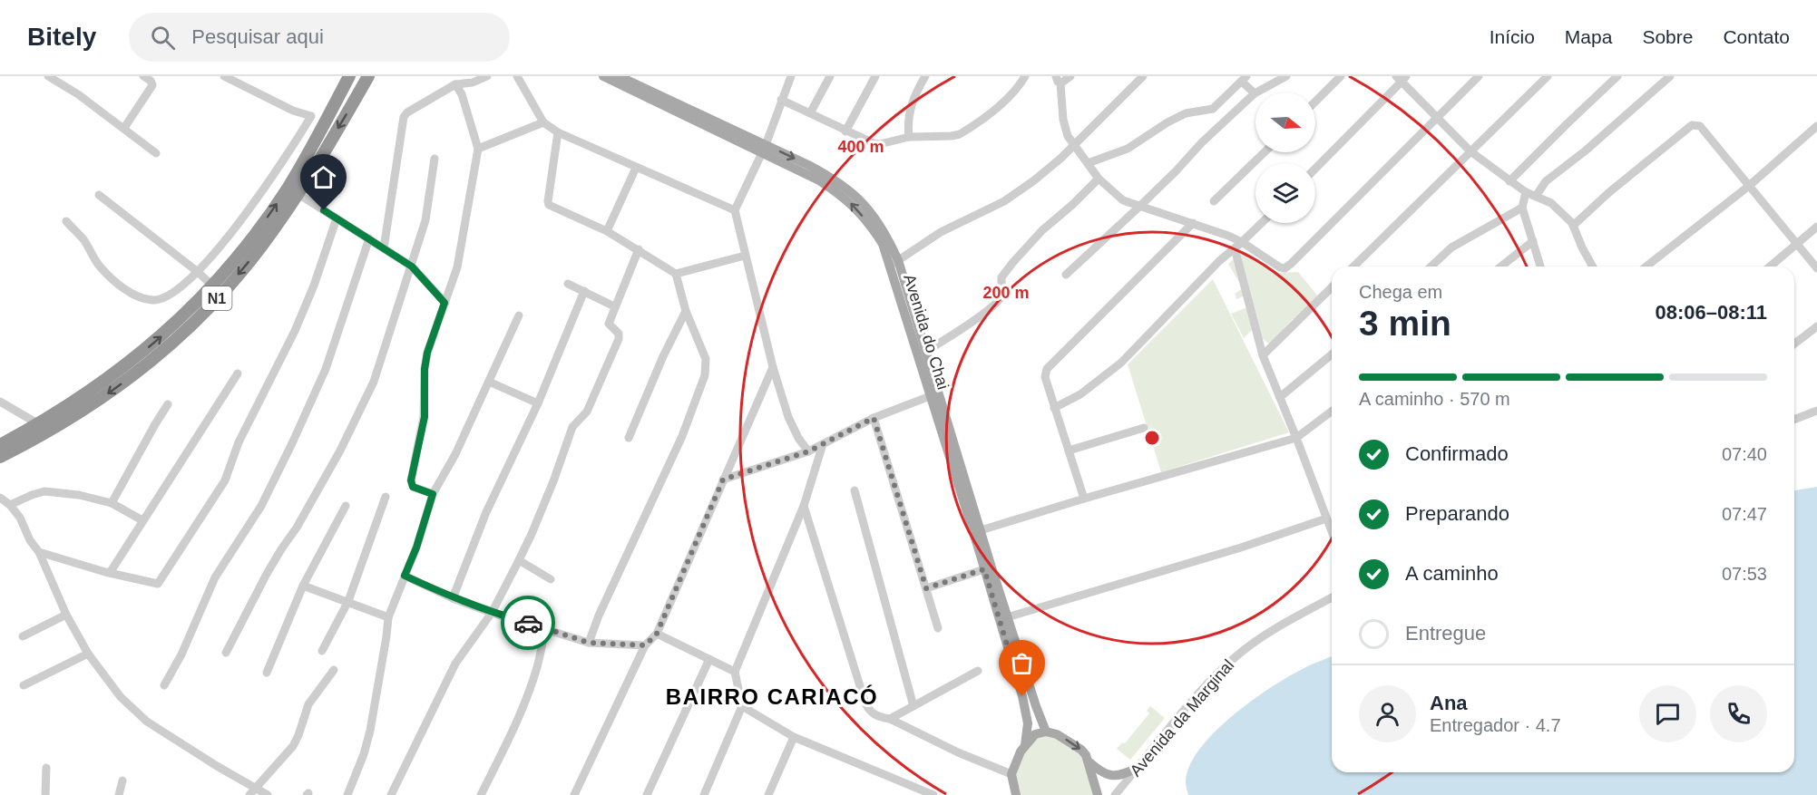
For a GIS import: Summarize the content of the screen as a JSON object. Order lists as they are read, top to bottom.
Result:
{
  "streets": {
    "highway": ["N1"],
    "main road": ["Avenida do Chai"],
    "street": ["Avenida da Marginal"]
  },
  "districts": ["BAIRRO CARIACÓ"],
  "north": "right",
  "page": {
    "header": "Bitely",
    "search": "Pesquisar aqui",
    "nav": [
      "Início",
      "Mapa",
      "Sobre",
      "Contato"
    ],
    "heading": ["3 min", "Chega em", "08:06–08:11"],
    "panel": ["Ana", "Entregador · 4.7"],
    "bar": "A caminho · 570 m",
    "list": [
      ["Confirmado", "07:40"],
      ["Preparando", "07:47"],
      ["A caminho", "07:53"],
      "Entregue"
    ]
  },
  "rings": ["400 m", "200 m"]
}
